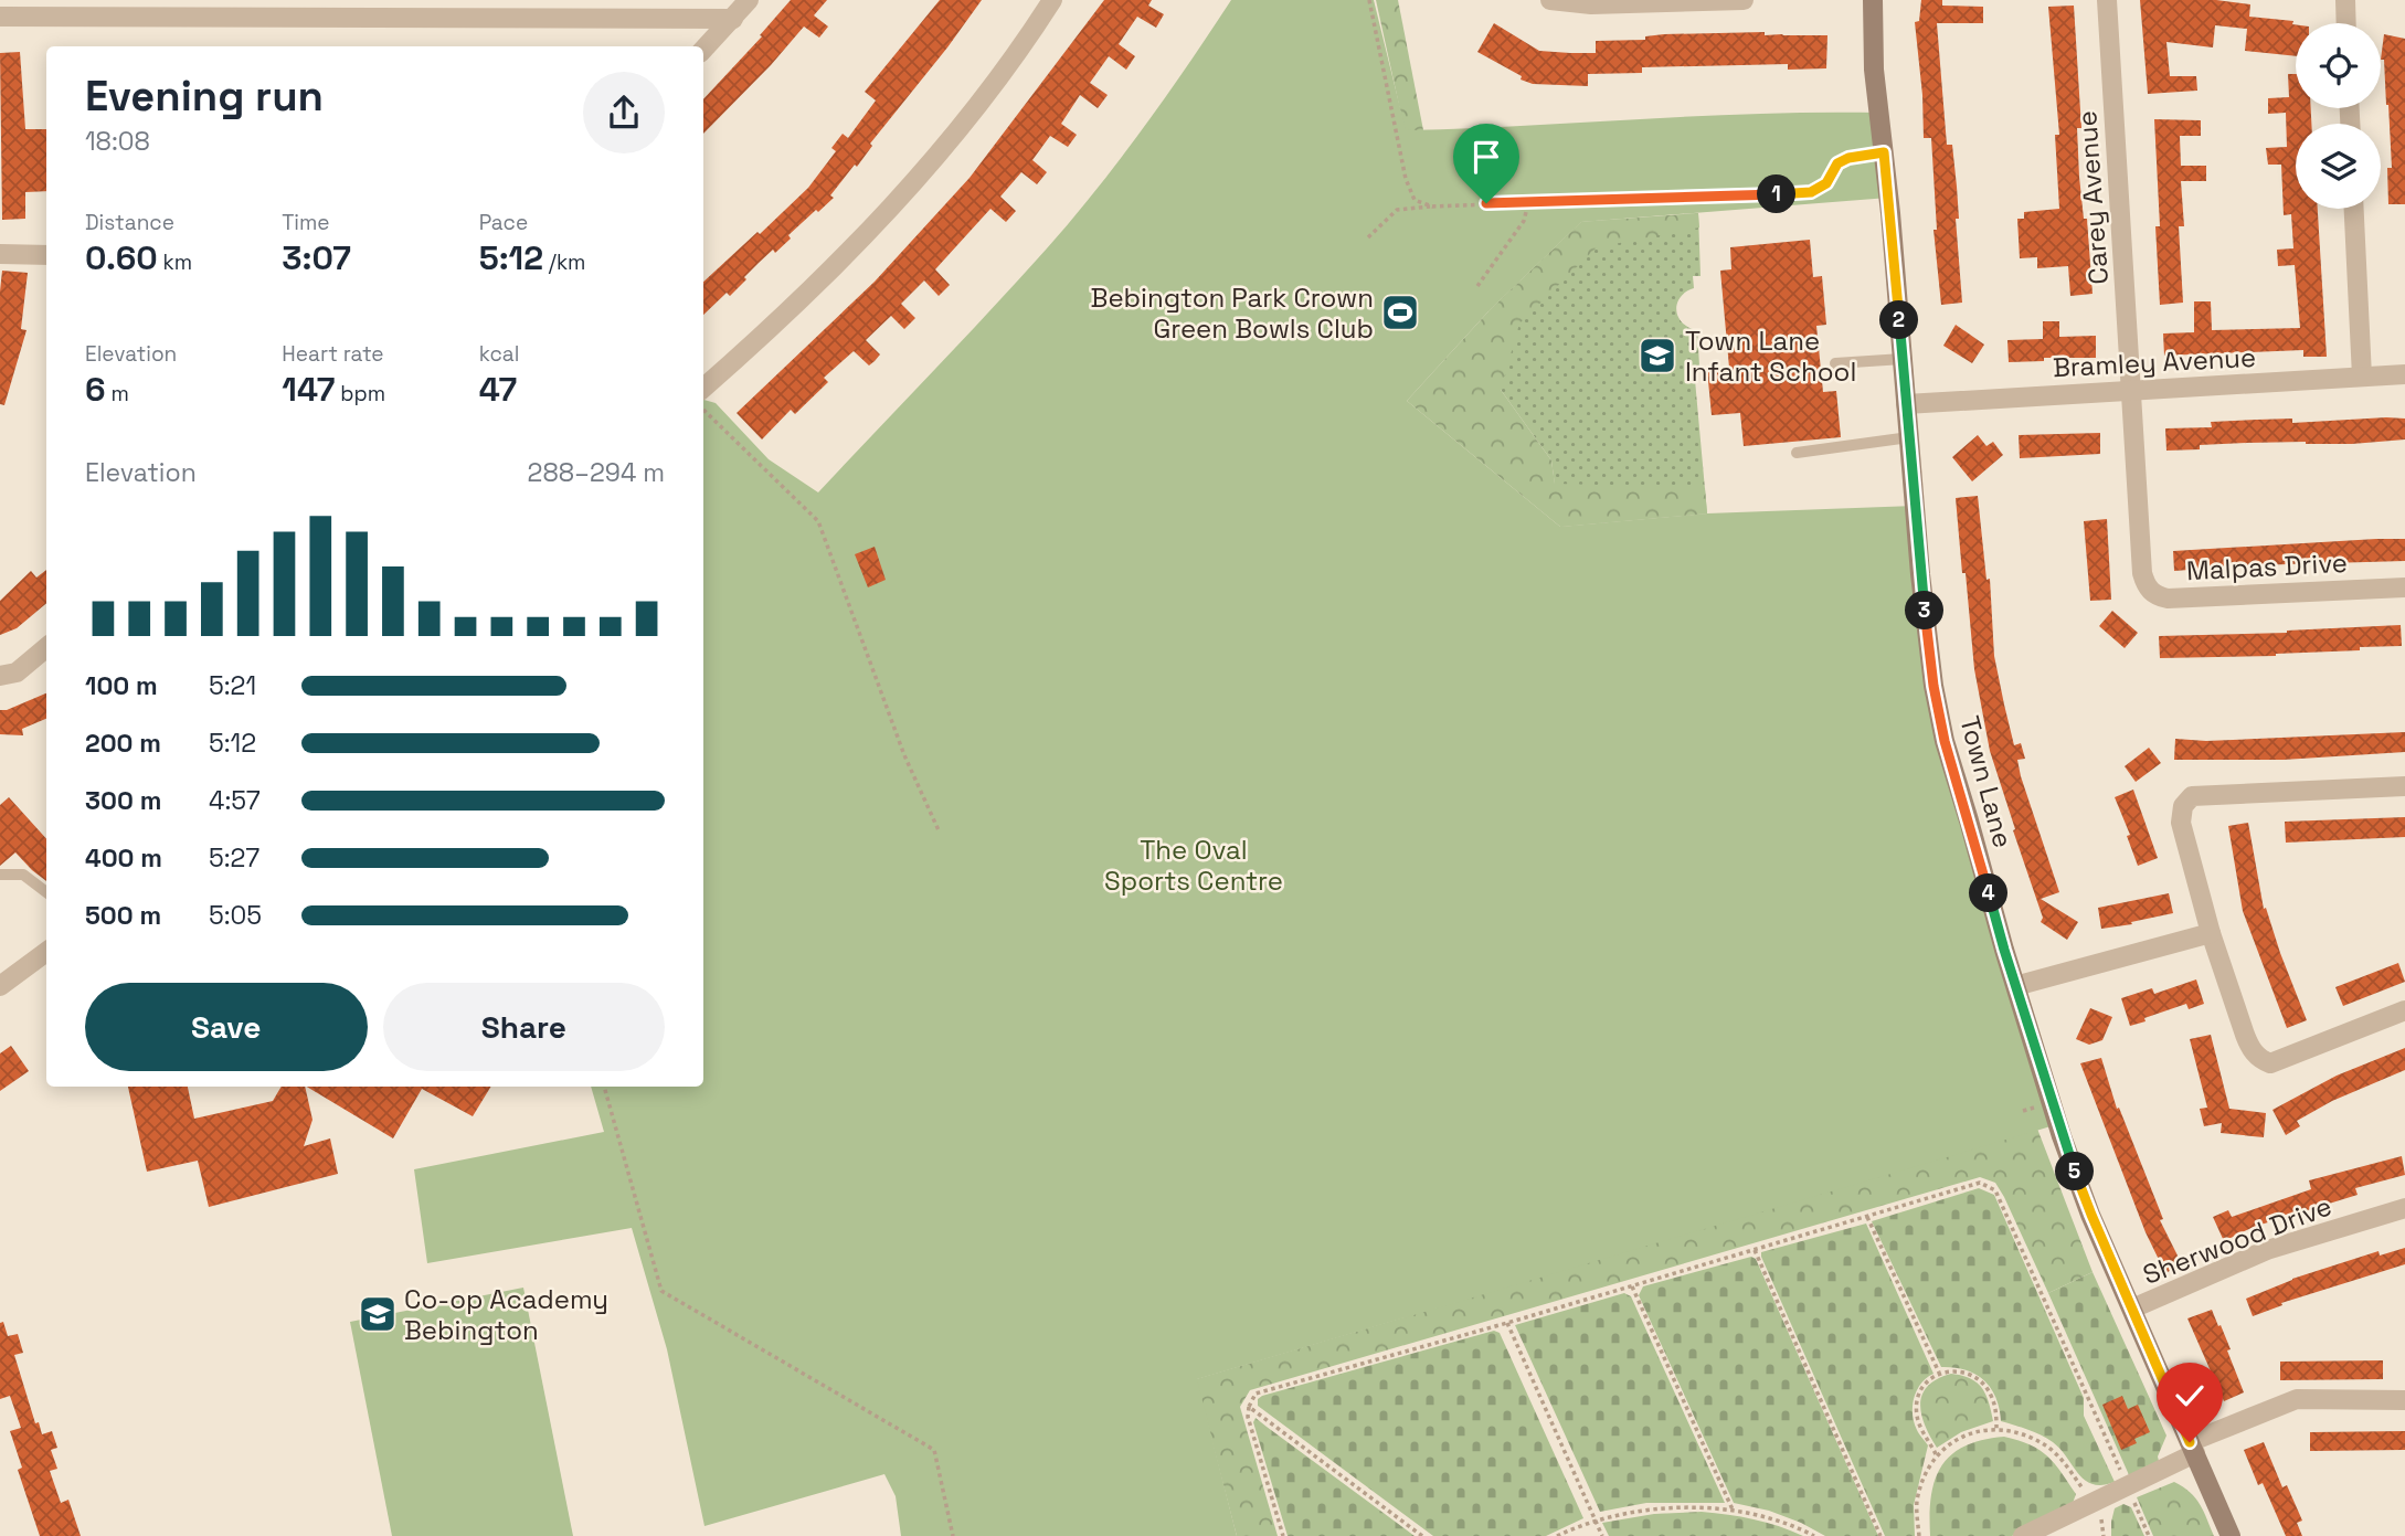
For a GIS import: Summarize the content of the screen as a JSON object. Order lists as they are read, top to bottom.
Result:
{
  "streets": {
    "main road": ["Town Lane"],
    "street": [
      "Carey Avenue",
      "Bramley Avenue",
      "Malpas Drive",
      "Sherwood Drive"
    ]
  },
  "crossings": [
    ["Carey Avenue", "Bramley Avenue"],
    ["Carey Avenue", "Malpas Drive"],
    ["Bramley Avenue", "Malpas Drive"],
    ["Bramley Avenue", "Town Lane"],
    ["Town Lane", "Sherwood Drive"]
  ],
  "parks": ["The Oval Sports Centre"],
  "places": {
    "sports": ["Bebington Park Crown Green Bowls Club"],
    "school or university": ["Town Lane Infant School", "Co-op Academy Bebington"]
  },
  "page": {
    "heading": ["Evening run", "18:08"],
    "pins": [
      "1",
      "2",
      "3",
      "4",
      "5"
    ],
    "stats": [
      ["Distance", "0.60 km"],
      ["Time", "3:07"],
      ["Pace", "5:12 /km"],
      ["Elevation", "6 m"],
      ["Heart rate", "147 bpm"],
      ["kcal", "47"]
    ],
    "chart": ["Elevation", "288–294 m"],
    "list": [
      {
        "name": "100 m",
        "note": "5:21"
      },
      {
        "name": "200 m",
        "note": "5:12"
      },
      {
        "name": "300 m",
        "note": "4:57"
      },
      {
        "name": "400 m",
        "note": "5:27"
      },
      {
        "name": "500 m",
        "note": "5:05"
      }
    ],
    "buttons": ["Save", "Share"]
  }
}
